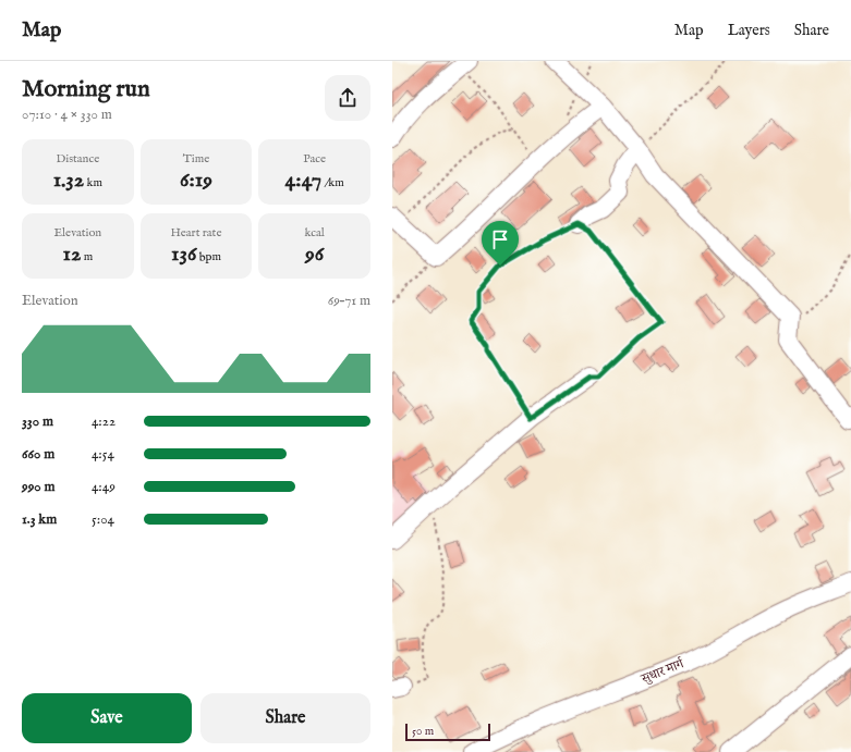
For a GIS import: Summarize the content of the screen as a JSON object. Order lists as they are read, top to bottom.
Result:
{
  "streets": {
    "street": ["सुधार मार्ग"]
  },
  "scale_bar": "50 m",
  "page": {
    "header": "Map",
    "nav": ["Map", "Layers", "Share"],
    "heading": ["Morning run", "07:10 · 4 × 330 m"],
    "stats": [
      ["Distance", "1.32 km"],
      ["Time", "6:19"],
      ["Pace", "4:47 /km"],
      ["Elevation", "12 m"],
      ["Heart rate", "136 bpm"],
      ["kcal", "96"]
    ],
    "chart": ["Elevation", "69–71 m"],
    "list": [
      {
        "name": "330 m",
        "note": "4:22"
      },
      {
        "name": "660 m",
        "note": "4:54"
      },
      {
        "name": "990 m",
        "note": "4:49"
      },
      {
        "name": "1.3 km",
        "note": "5:04"
      }
    ],
    "buttons": ["Save", "Share"],
    "scale": "50 m"
  }
}
